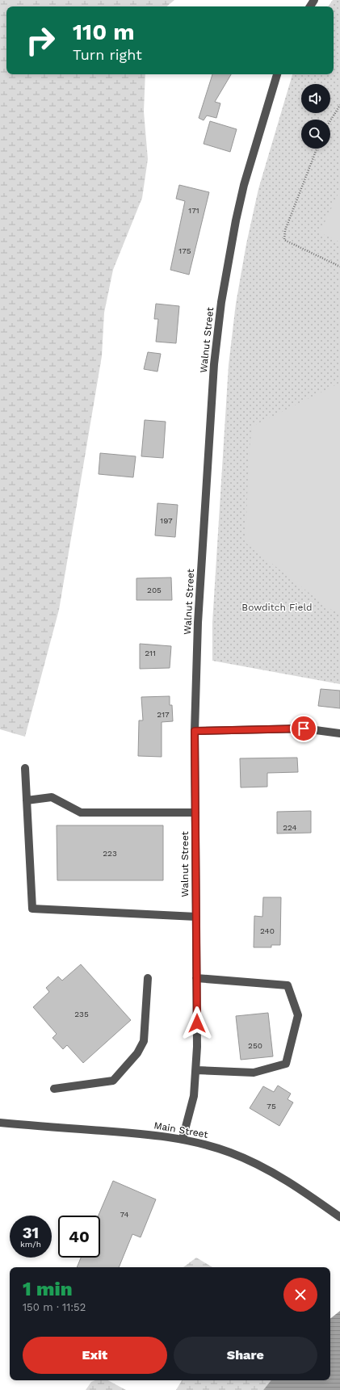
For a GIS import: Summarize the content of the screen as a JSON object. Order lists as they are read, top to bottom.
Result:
{
  "streets": {
    "street": ["Walnut Street", "Main Street"]
  },
  "crossings": [
    ["Walnut Street", "Main Street"]
  ],
  "parks": ["Bowditch Field"],
  "house_numbers": [
    "171",
    "175",
    "197",
    "205",
    "211",
    "217",
    "224",
    "223",
    "240",
    "235",
    "250",
    "75",
    "74"
  ],
  "page": {
    "turn": ["110 m", "Turn right"],
    "speed": "31 km/h",
    "limit": "40",
    "heading": ["1 min", "150 m · 11:52"],
    "buttons": ["Exit", "Share"]
  }
}
